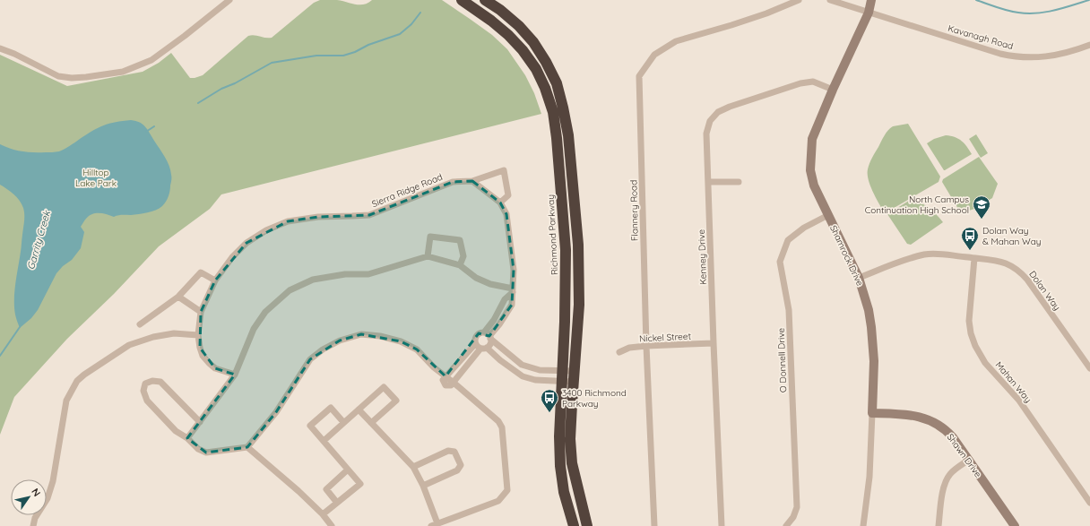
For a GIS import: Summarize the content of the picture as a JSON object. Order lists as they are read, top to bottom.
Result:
{
  "streets": {
    "highway": ["Richmond Parkway"],
    "street": [
      "Kavanagh Road",
      "Sierra Ridge Road",
      "Flannery Road",
      "Shamrock Drive",
      "Kenney Drive",
      "Dolan Way",
      "Nickel Street",
      "O Donnell Drive",
      "Mahan Way",
      "Shawn Drive"
    ]
  },
  "crossings": [
    ["Kavanagh Road", "Shamrock Drive"],
    ["Flannery Road", "Nickel Street"],
    ["Shamrock Drive", "Kenney Drive"],
    ["Shamrock Drive", "Dolan Way"],
    ["Shamrock Drive", "O Donnell Drive"],
    ["Shamrock Drive", "Shawn Drive"],
    ["Kenney Drive", "Nickel Street"],
    ["Dolan Way", "Mahan Way"]
  ],
  "water": ["Garrity Creek"],
  "parks": ["Hilltop Lake Park"],
  "places": {
    "school or university": ["North Campus Continuation High School"],
    "bus stop": ["Dolan Way & Mahan Way", "3400 Richmond Parkway"]
  },
  "north": "top right"
}
